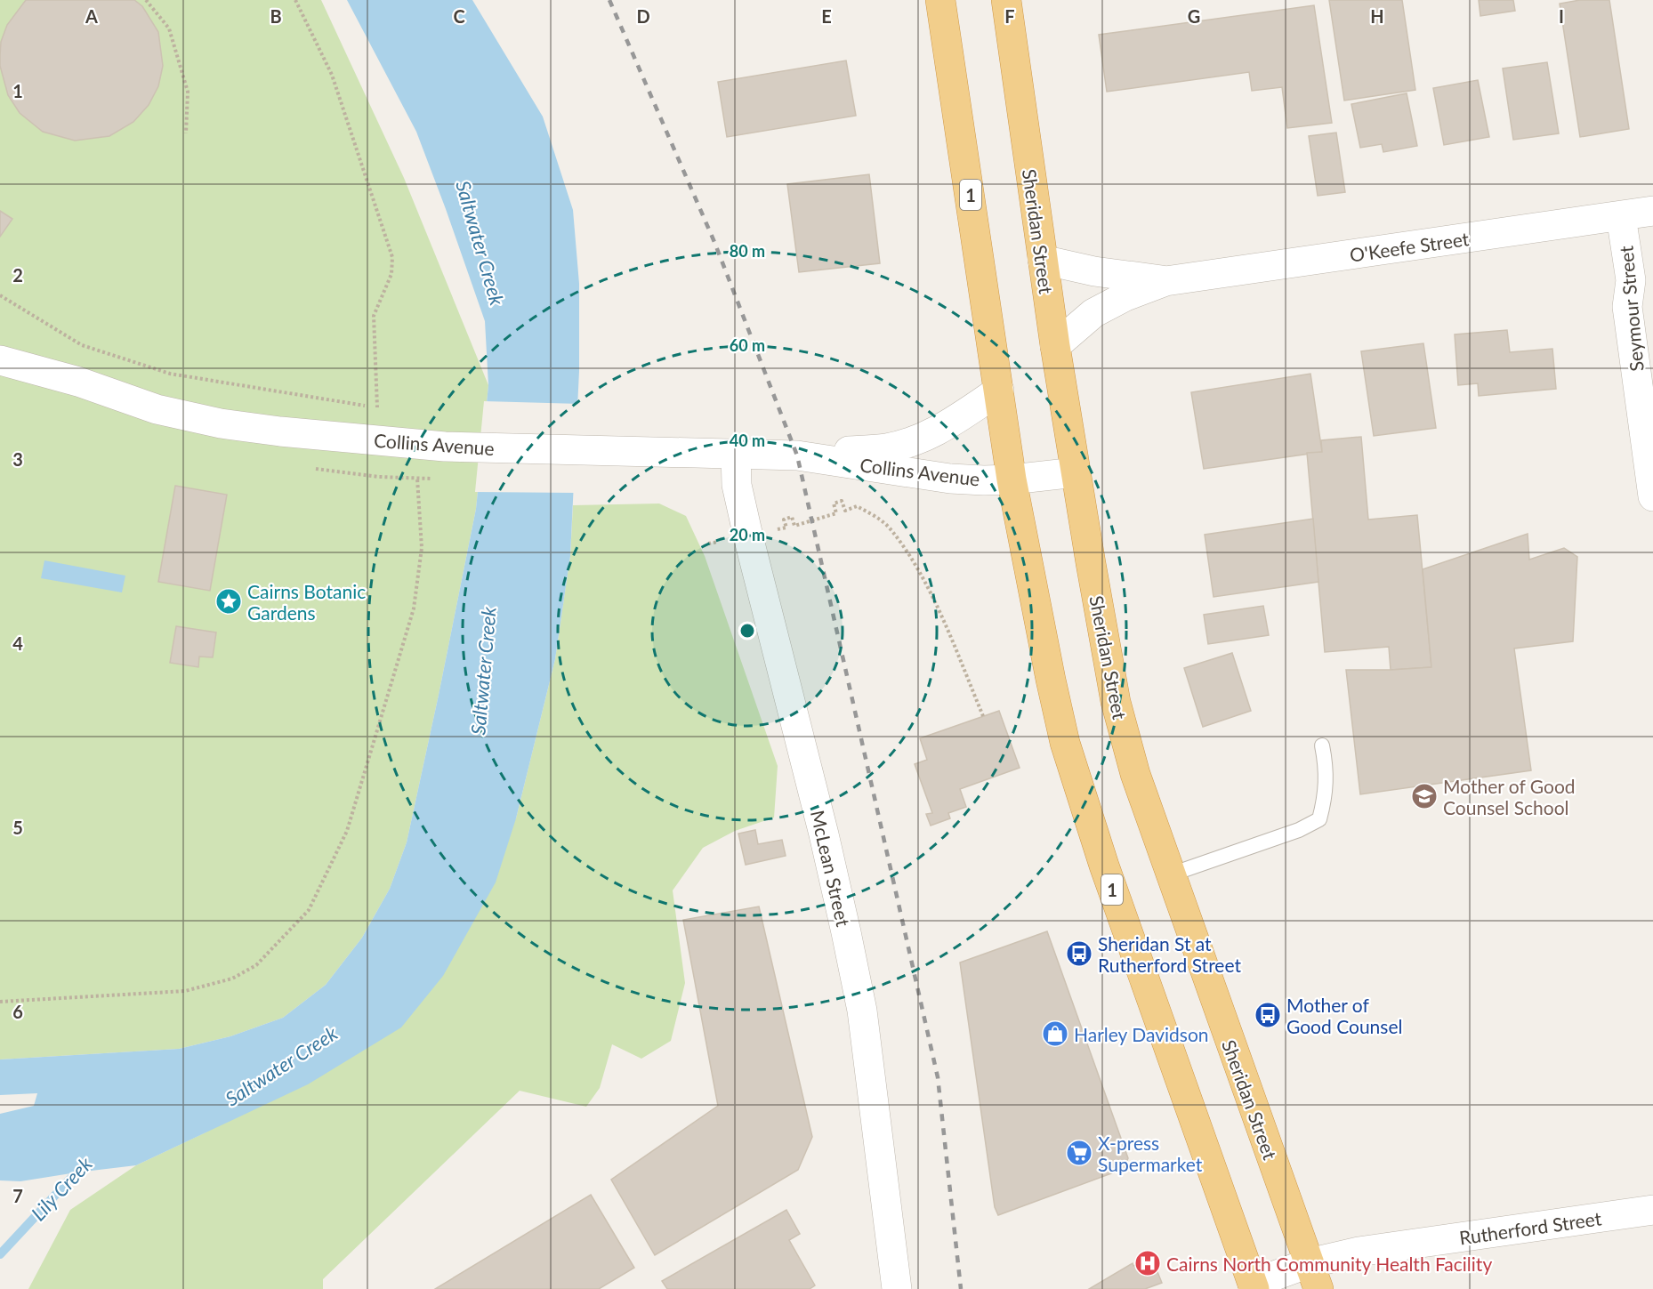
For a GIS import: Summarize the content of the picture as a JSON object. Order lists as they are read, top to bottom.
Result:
{
  "streets": {
    "highway": ["1", "Sheridan Street"],
    "street": [
      "O'Keefe Street",
      "Seymour Street",
      "Collins Avenue",
      "McLean Street",
      "Rutherford Street"
    ]
  },
  "crossings": [
    ["1", "Collins Avenue"],
    ["1", "Rutherford Street"],
    ["Sheridan Street", "O'Keefe Street"],
    ["Sheridan Street", "Collins Avenue"],
    ["Sheridan Street", "Rutherford Street"],
    ["O'Keefe Street", "Seymour Street"],
    ["Collins Avenue", "McLean Street"]
  ],
  "water": ["Saltwater Creek", "Lily Creek"],
  "places": {
    "place": ["Cairns Botanic Gardens"],
    "school or university": ["Mother of Good Counsel School"],
    "bus stop": ["Sheridan St at Rutherford Street", "Mother of Good Counsel"],
    "shop": ["Harley Davidson"],
    "supermarket": ["X-press Supermarket"],
    "hospital": ["Cairns North Community Health Facility"]
  },
  "grid": {
    "columns": [
      "A",
      "B",
      "C",
      "D",
      "E",
      "F",
      "G",
      "H",
      "I"
    ],
    "rows": [
      "1",
      "2",
      "3",
      "4",
      "5",
      "6",
      "7"
    ]
  },
  "rings": [
    "80 m",
    "60 m",
    "40 m",
    "20 m"
  ]
}
